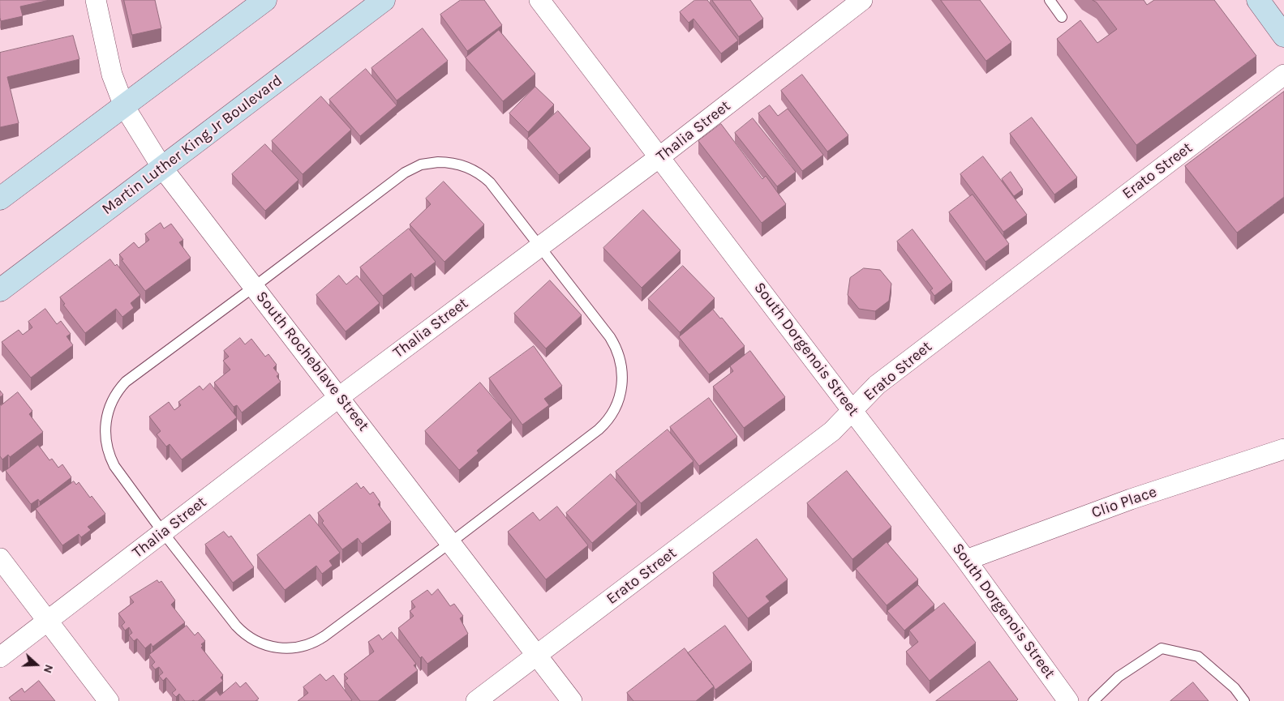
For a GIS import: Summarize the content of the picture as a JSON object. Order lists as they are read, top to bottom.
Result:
{
  "streets": {
    "street": [
      "Thalia Street",
      "Martin Luther King Jr Boulevard",
      "Erato Street",
      "South Dorgenois Street",
      "South Rocheblave Street",
      "Clio Place"
    ]
  },
  "crossings": [
    ["Thalia Street", "South Dorgenois Street"],
    ["Thalia Street", "South Rocheblave Street"],
    ["Martin Luther King Jr Boulevard", "South Rocheblave Street"],
    ["Erato Street", "South Dorgenois Street"],
    ["Erato Street", "South Rocheblave Street"],
    ["South Dorgenois Street", "Clio Place"]
  ],
  "north": "right"
}
